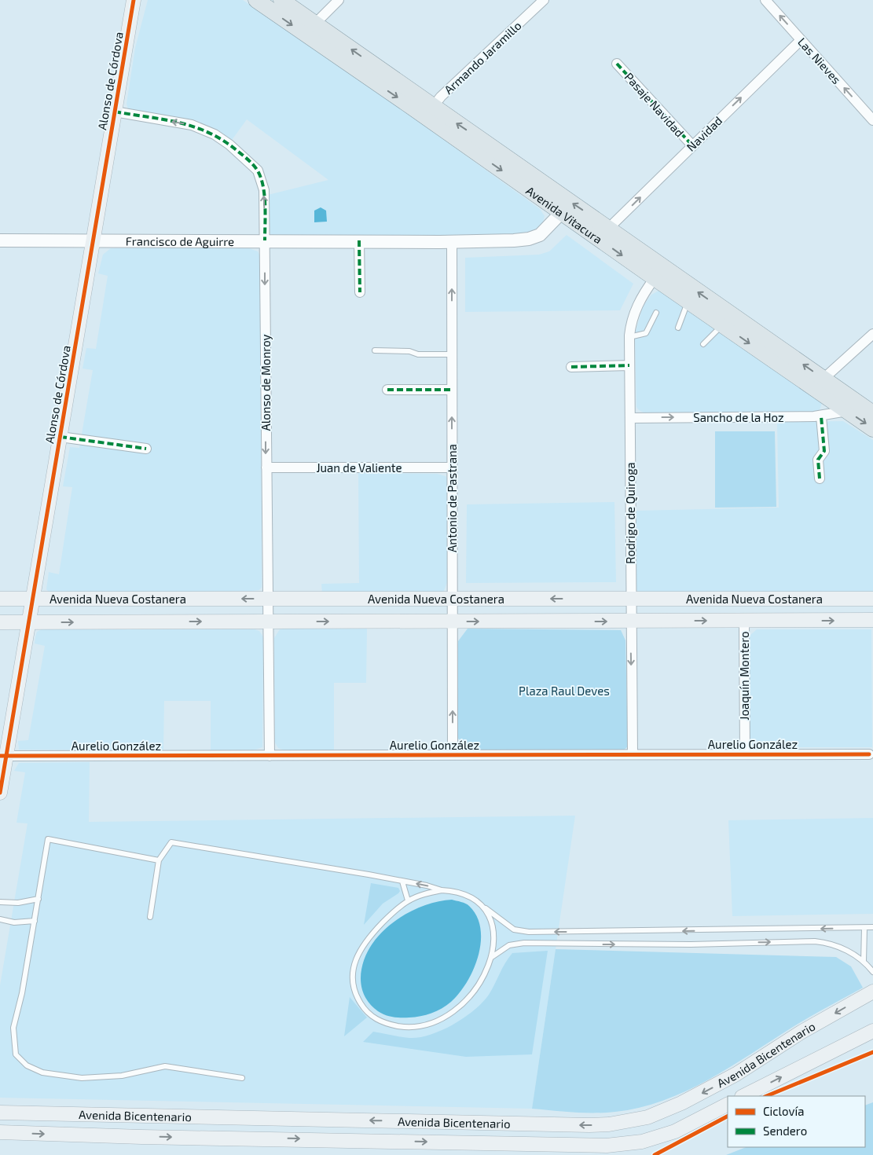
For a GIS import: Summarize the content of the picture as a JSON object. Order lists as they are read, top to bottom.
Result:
{
  "streets": {
    "main road": [
      "Alonso de Córdova",
      "Avenida Vitacura",
      "Avenida Nueva Costanera",
      "Avenida Bicentenario"
    ],
    "street": [
      "Armando Jaramillo",
      "Las Nieves",
      "Pasaje Navidad",
      "Navidad",
      "Francisco de Aguirre",
      "Alonso de Monroy",
      "Sancho de la Hoz",
      "Juan de Valiente",
      "Antonio de Pastrana",
      "Rodrigo de Quiroga",
      "Joaquín Montero",
      "Aurelio González"
    ]
  },
  "crossings": [
    ["Armando Jaramillo", "Avenida Vitacura"],
    ["Las Nieves", "Navidad"],
    ["Alonso de Córdova", "Francisco de Aguirre"],
    ["Alonso de Córdova", "Alonso de Monroy"],
    ["Alonso de Córdova", "Avenida Nueva Costanera"],
    ["Alonso de Córdova", "Aurelio González"],
    ["Pasaje Navidad", "Navidad"],
    ["Navidad", "Avenida Vitacura"],
    ["Avenida Vitacura", "Francisco de Aguirre"],
    ["Avenida Vitacura", "Sancho de la Hoz"],
    ["Avenida Vitacura", "Rodrigo de Quiroga"],
    ["Francisco de Aguirre", "Alonso de Monroy"],
    ["Francisco de Aguirre", "Antonio de Pastrana"],
    ["Alonso de Monroy", "Juan de Valiente"],
    ["Alonso de Monroy", "Avenida Nueva Costanera"],
    ["Alonso de Monroy", "Aurelio González"],
    ["Sancho de la Hoz", "Rodrigo de Quiroga"],
    ["Juan de Valiente", "Antonio de Pastrana"],
    ["Antonio de Pastrana", "Avenida Nueva Costanera"],
    ["Antonio de Pastrana", "Aurelio González"],
    ["Rodrigo de Quiroga", "Avenida Nueva Costanera"],
    ["Rodrigo de Quiroga", "Aurelio González"],
    ["Avenida Nueva Costanera", "Joaquín Montero"],
    ["Joaquín Montero", "Aurelio González"]
  ],
  "one_way": [
    "Las Nieves",
    "Navidad",
    "Sancho de la Hoz",
    "Antonio de Pastrana"
  ],
  "parks": ["Plaza Raul Deves"],
  "legend": ["Ciclovía", "Sendero"]
}
